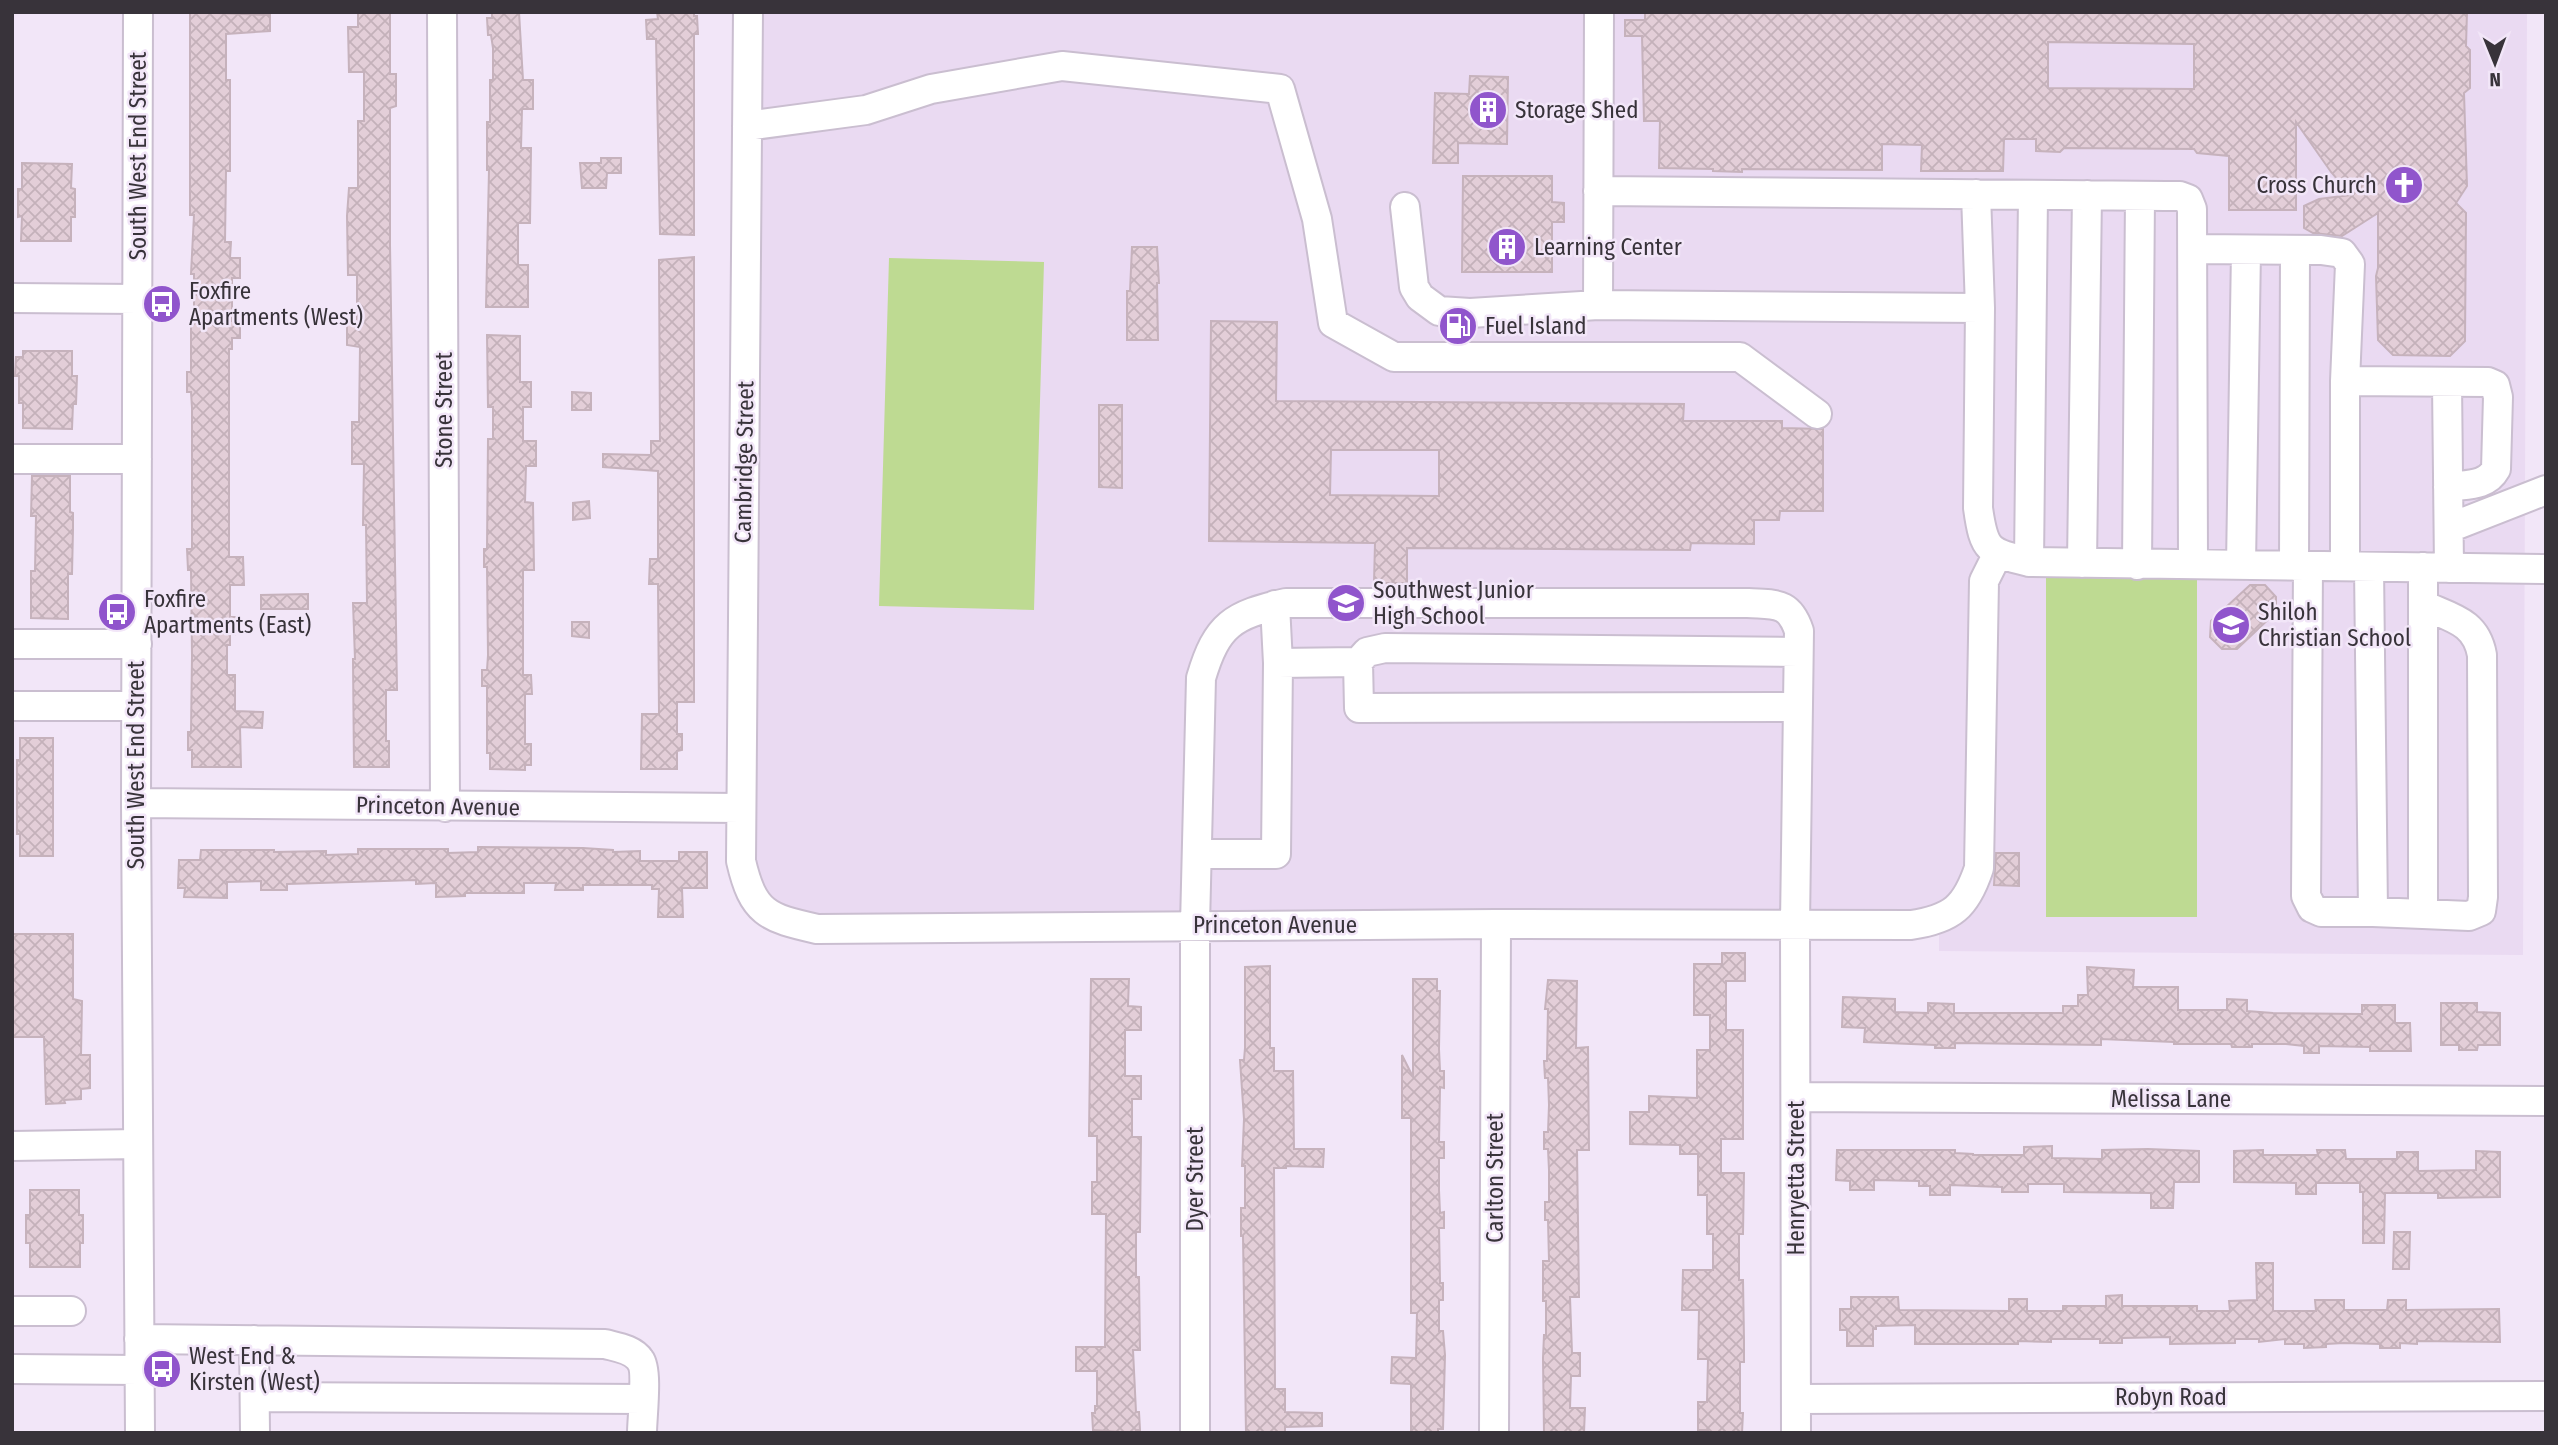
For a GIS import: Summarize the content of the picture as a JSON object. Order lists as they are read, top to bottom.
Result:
{
  "streets": {
    "street": [
      "South West End Street",
      "Stone Street",
      "Cambridge Street",
      "Princeton Avenue",
      "Melissa Lane",
      "Carlton Street",
      "Henryetta Street",
      "Dyer Street",
      "Robyn Road"
    ]
  },
  "crossings": [
    ["South West End Street", "Princeton Avenue"],
    ["Stone Street", "Princeton Avenue"],
    ["Cambridge Street", "Princeton Avenue"],
    ["Princeton Avenue", "Carlton Street"],
    ["Princeton Avenue", "Henryetta Street"],
    ["Princeton Avenue", "Dyer Street"],
    ["Melissa Lane", "Henryetta Street"],
    ["Henryetta Street", "Dyer Street"],
    ["Henryetta Street", "Robyn Road"]
  ],
  "places": {
    "building": ["Storage Shed", "Learning Center"],
    "church": ["Cross Church"],
    "bus stop": ["Foxfire Apartments (West)", "Foxfire Apartments (East)", "West End & Kirsten (West)"],
    "fuel station": ["Fuel Island"],
    "school or university": ["Southwest Junior High School", "Shiloh Christian School"]
  },
  "north": "bottom"
}
